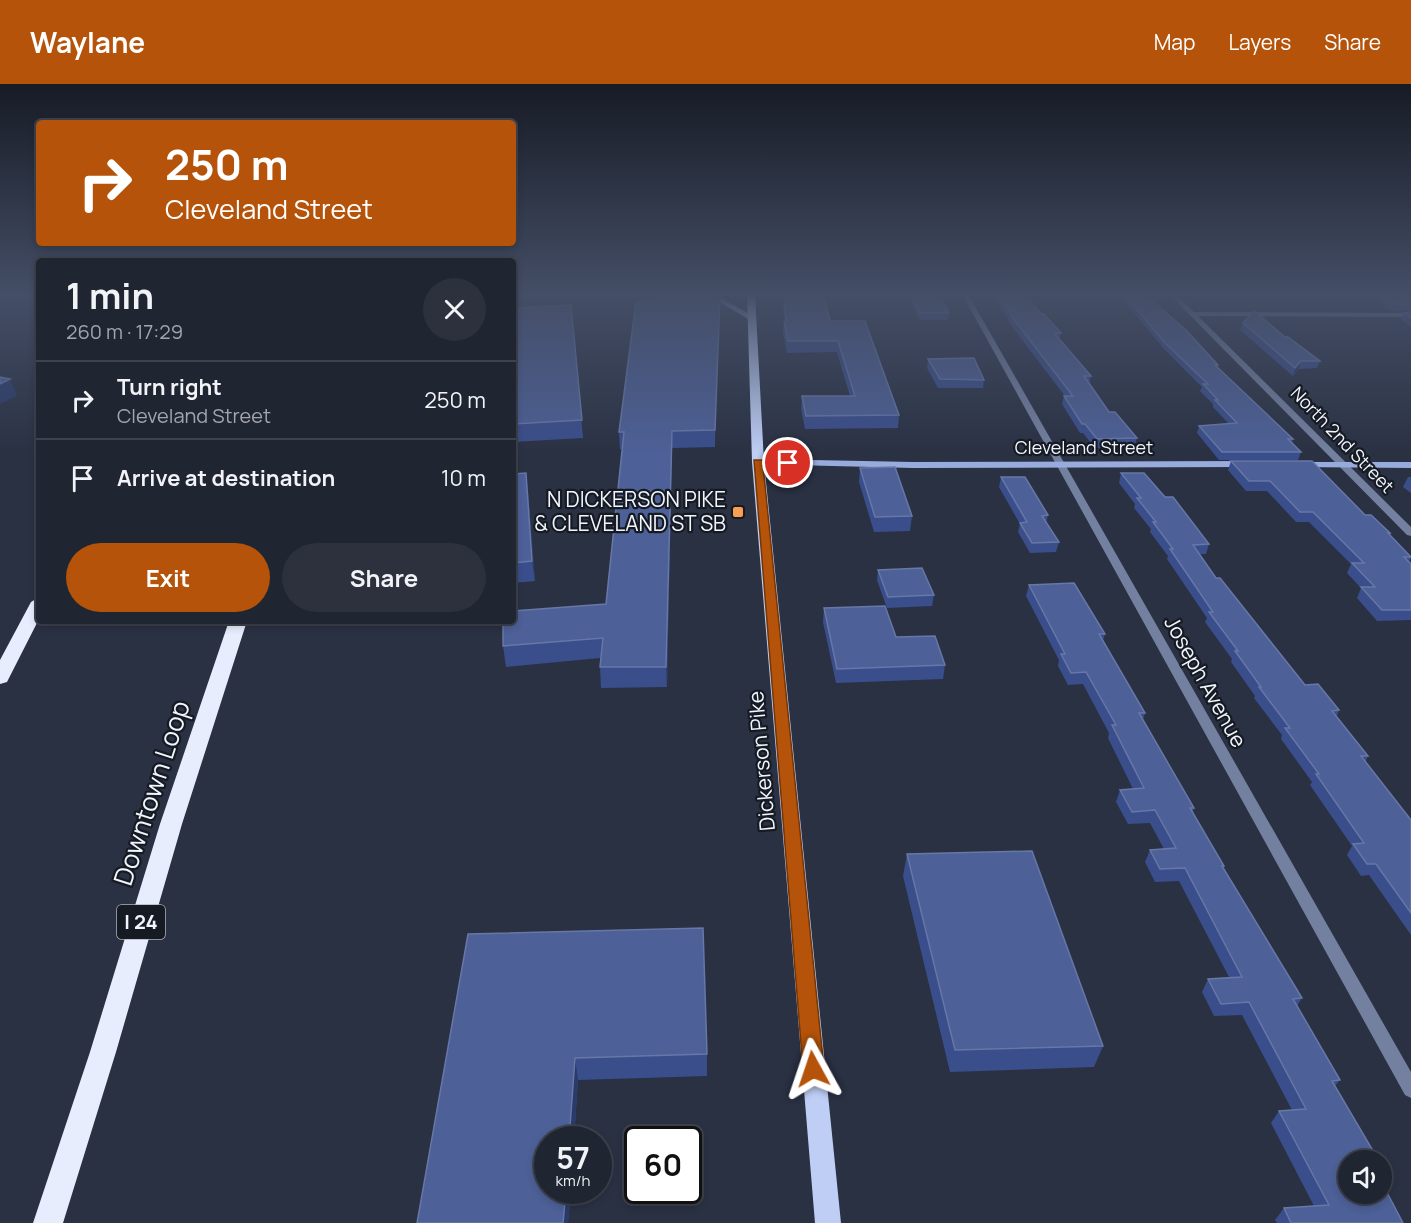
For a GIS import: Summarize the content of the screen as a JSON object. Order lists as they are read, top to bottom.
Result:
{
  "streets": {
    "highway": ["Downtown Loop", "I 24"],
    "main road": ["Cleveland Street", "Dickerson Pike"],
    "street": ["North 2nd Street", "Joseph Avenue"]
  },
  "crossings": [
    ["Cleveland Street", "Joseph Avenue"],
    ["Cleveland Street", "Dickerson Pike"]
  ],
  "places": {
    "transit": ["N DICKERSON PIKE & CLEVELAND ST SB"]
  },
  "page": {
    "header": "Waylane",
    "nav": ["Map", "Layers", "Share"],
    "turn": ["250 m", "Cleveland Street"],
    "heading": ["1 min", "260 m · 17:29"],
    "list": [
      {
        "name": "Turn right",
        "note": "Cleveland Street",
        "value": "250 m"
      },
      {
        "name": "Arrive at destination",
        "value": "10 m"
      }
    ],
    "buttons": ["Exit", "Share"],
    "speed": "57 km/h",
    "limit": "60"
  }
}
